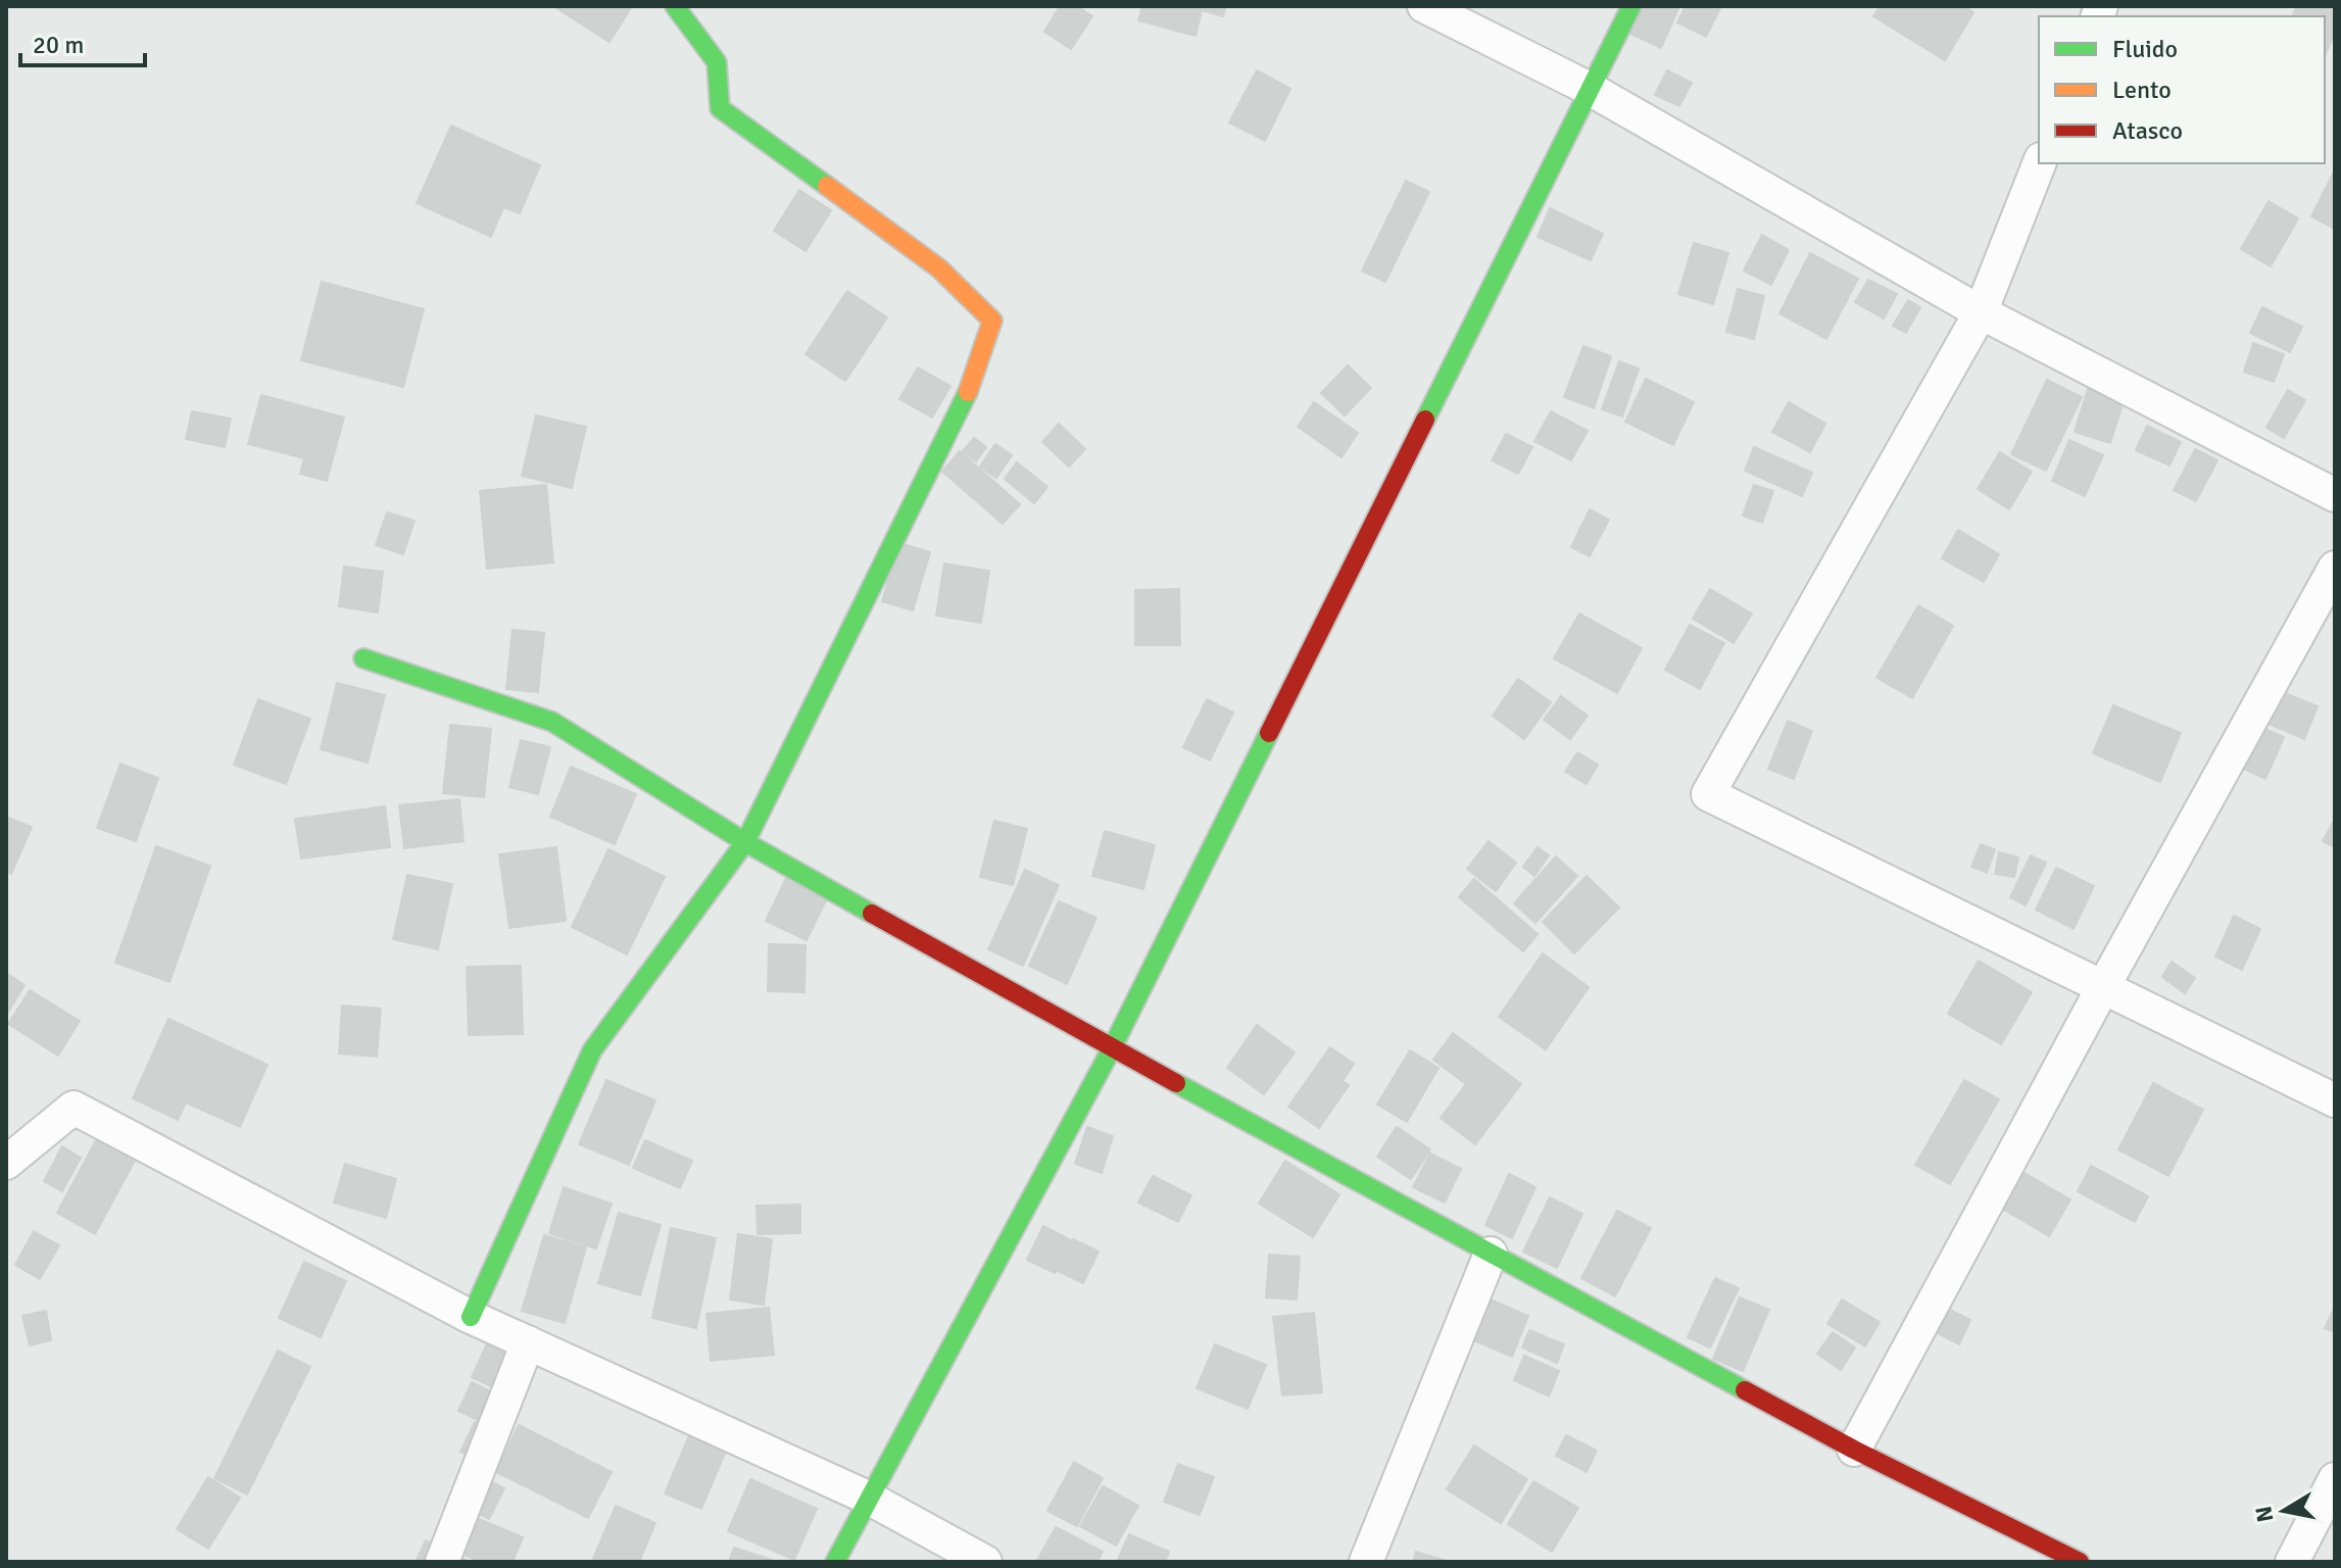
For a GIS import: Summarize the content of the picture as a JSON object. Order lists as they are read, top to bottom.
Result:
{
  "legend": ["Fluido", "Lento", "Atasco"],
  "scale_bar": "20 m",
  "north": "left"
}
